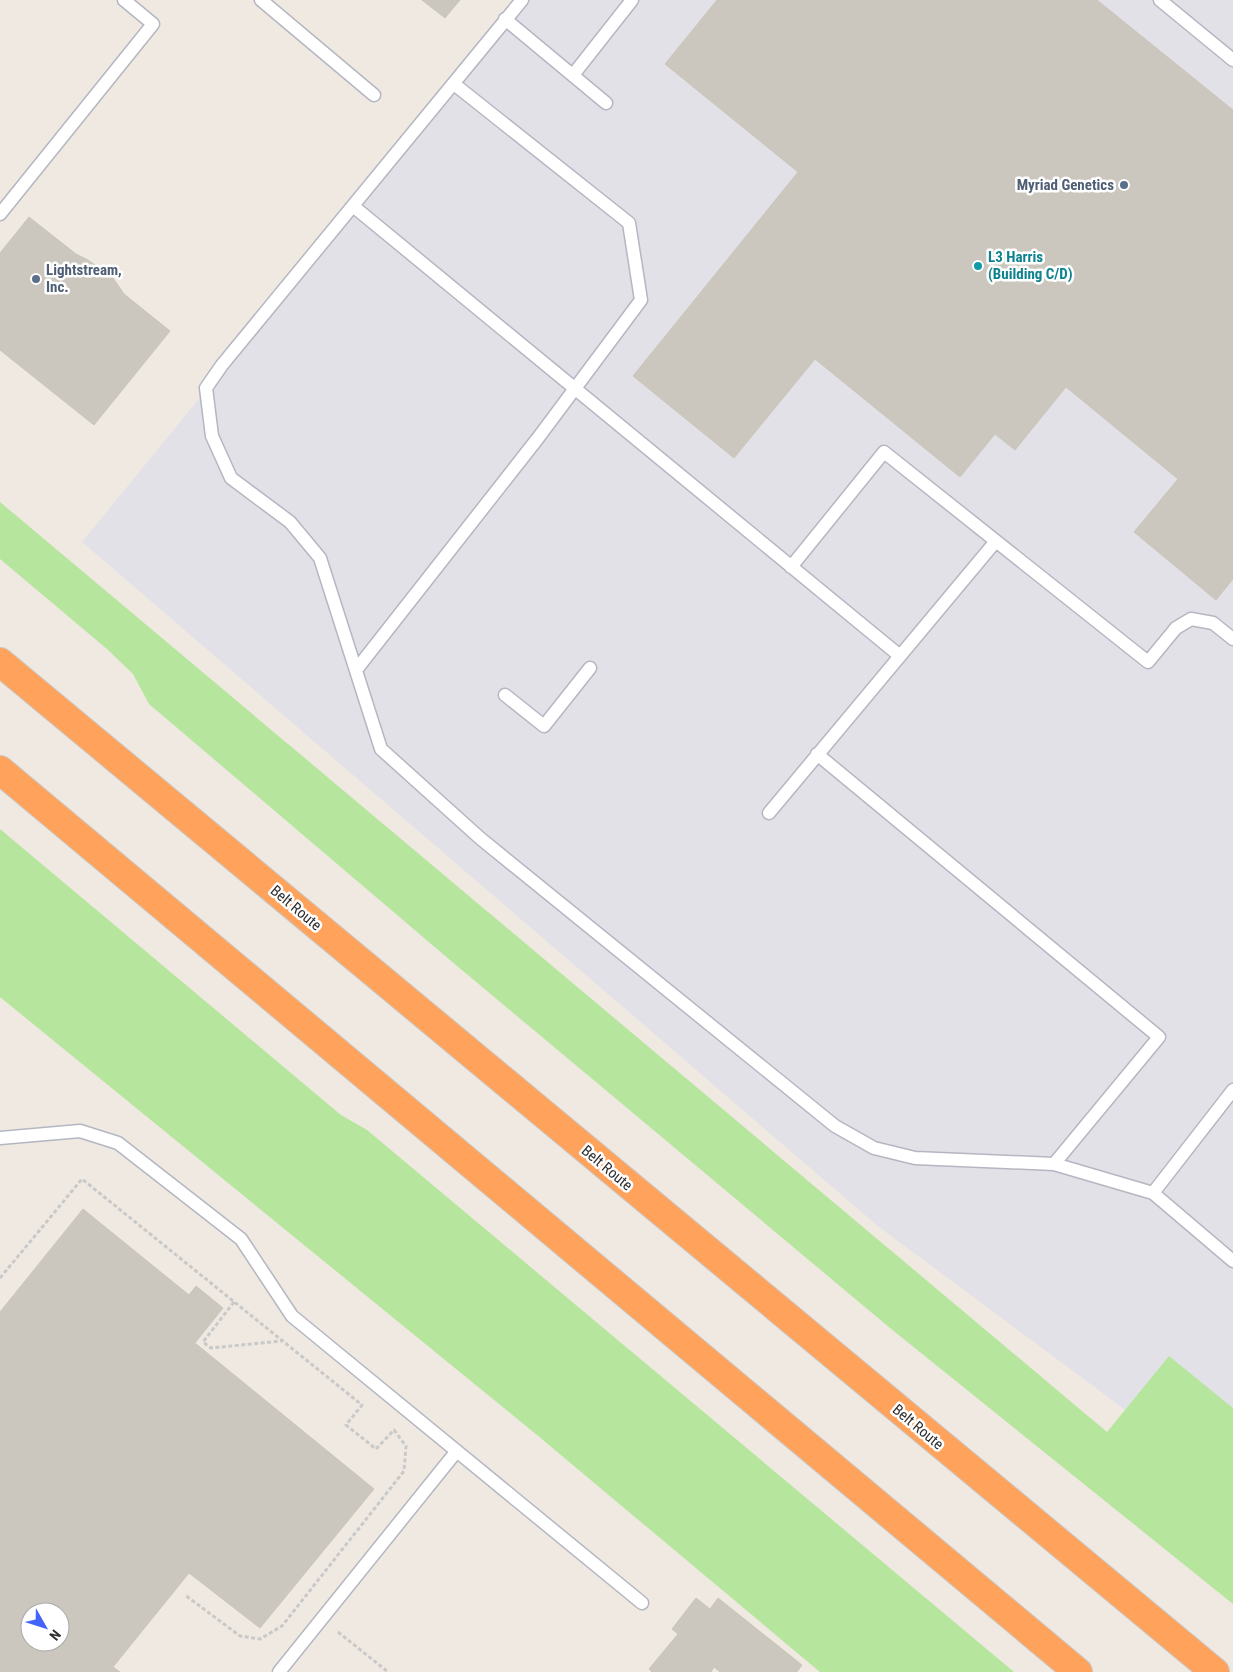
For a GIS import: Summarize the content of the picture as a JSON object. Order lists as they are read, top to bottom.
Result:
{
  "streets": {
    "highway": ["Belt Route"]
  },
  "places": ["Myriad Genetics", "L3 Harris (Building C/D)", "Lightstream, Inc."],
  "north": "bottom right"
}
